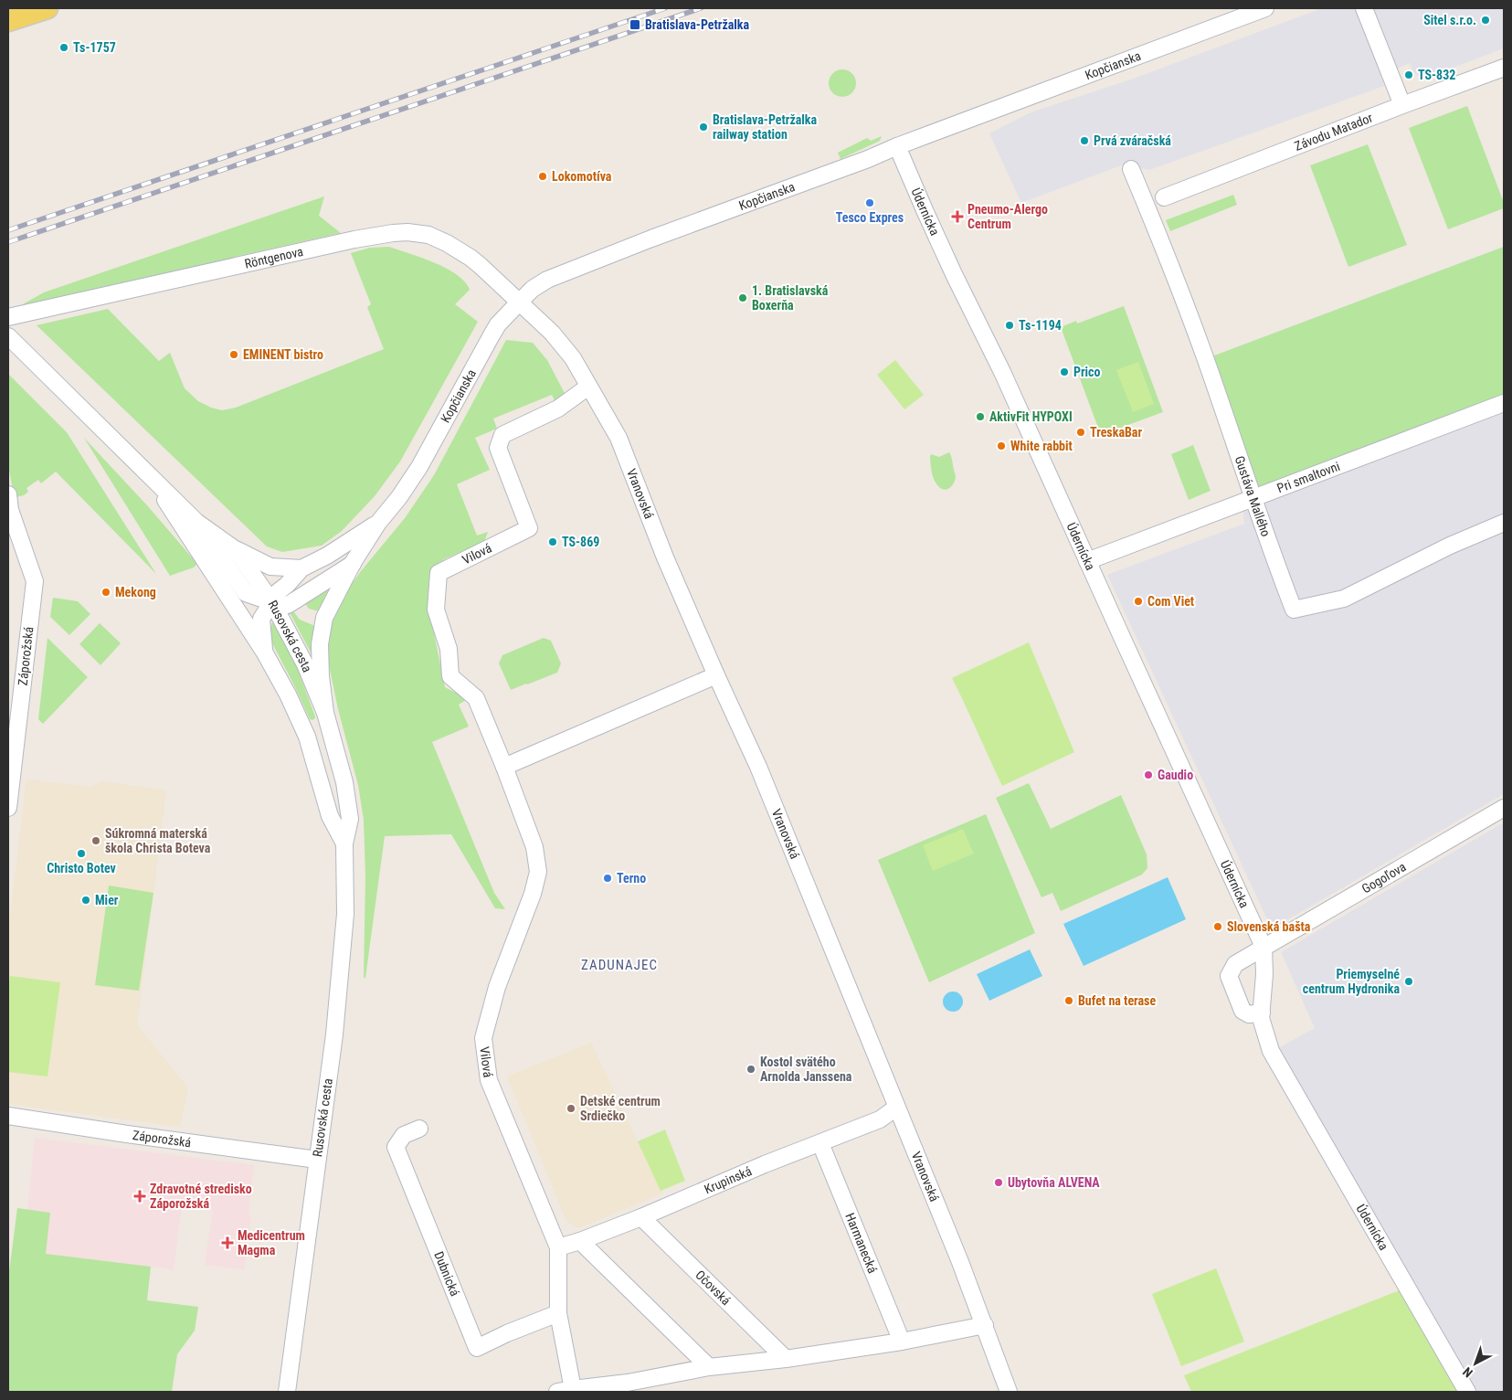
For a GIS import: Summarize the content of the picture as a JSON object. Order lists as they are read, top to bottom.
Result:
{
  "streets": {
    "street": [
      "Kopčianska",
      "Závodu Matador",
      "Údernícka",
      "Röntgenova",
      "Pri smaltovni",
      "Vranovská",
      "Gustáva Mallého",
      "Vilová",
      "Rusovská cesta",
      "Záporožská",
      "Gogoľova",
      "Krupinská",
      "Harmanecká",
      "Dubnická",
      "Očovská"
    ]
  },
  "crossings": [
    ["Kopčianska", "Údernícka"],
    ["Kopčianska", "Röntgenova"],
    ["Kopčianska", "Vranovská"],
    ["Kopčianska", "Rusovská cesta"],
    ["Údernícka", "Pri smaltovni"],
    ["Údernícka", "Gogoľova"],
    ["Röntgenova", "Vranovská"],
    ["Pri smaltovni", "Gustáva Mallého"],
    ["Vranovská", "Vilová"],
    ["Vranovská", "Krupinská"],
    ["Vilová", "Krupinská"],
    ["Vilová", "Dubnická"],
    ["Rusovská cesta", "Záporožská"],
    ["Krupinská", "Harmanecká"],
    ["Krupinská", "Očovská"]
  ],
  "districts": ["ZADUNAJEC"],
  "places": {
    "other": [
      "Sitel s.r.o.",
      "Ts-1757",
      "TS-832",
      "Bratislava-Petržalka railway station",
      "Prvá zváračská",
      "Lokomotíva",
      "Tesco Expres",
      "1. Bratislavská Boxerňa",
      "Ts-1194",
      "EMINENT bistro",
      "Prico",
      "AktivFit HYPOXI",
      "TreskaBar",
      "White rabbit",
      "TS-869",
      "Mekong",
      "Com Viet",
      "Gaudio",
      "Súkromná materská škola Christa Boteva",
      "Christo Botev",
      "Terno",
      "Mier",
      "Slovenská bašta",
      "Priemyselné centrum Hydronika",
      "Bufet na terase",
      "Kostol svätého Arnolda Janssena",
      "Detské centrum Srdiečko",
      "Ubytovňa ALVENA"
    ],
    "transit": ["Bratislava-Petržalka"],
    "health": ["Pneumo-Alergo Centrum", "Zdravotné stredisko Záporožská", "Medicentrum Magma"]
  },
  "north": "bottom left"
}
